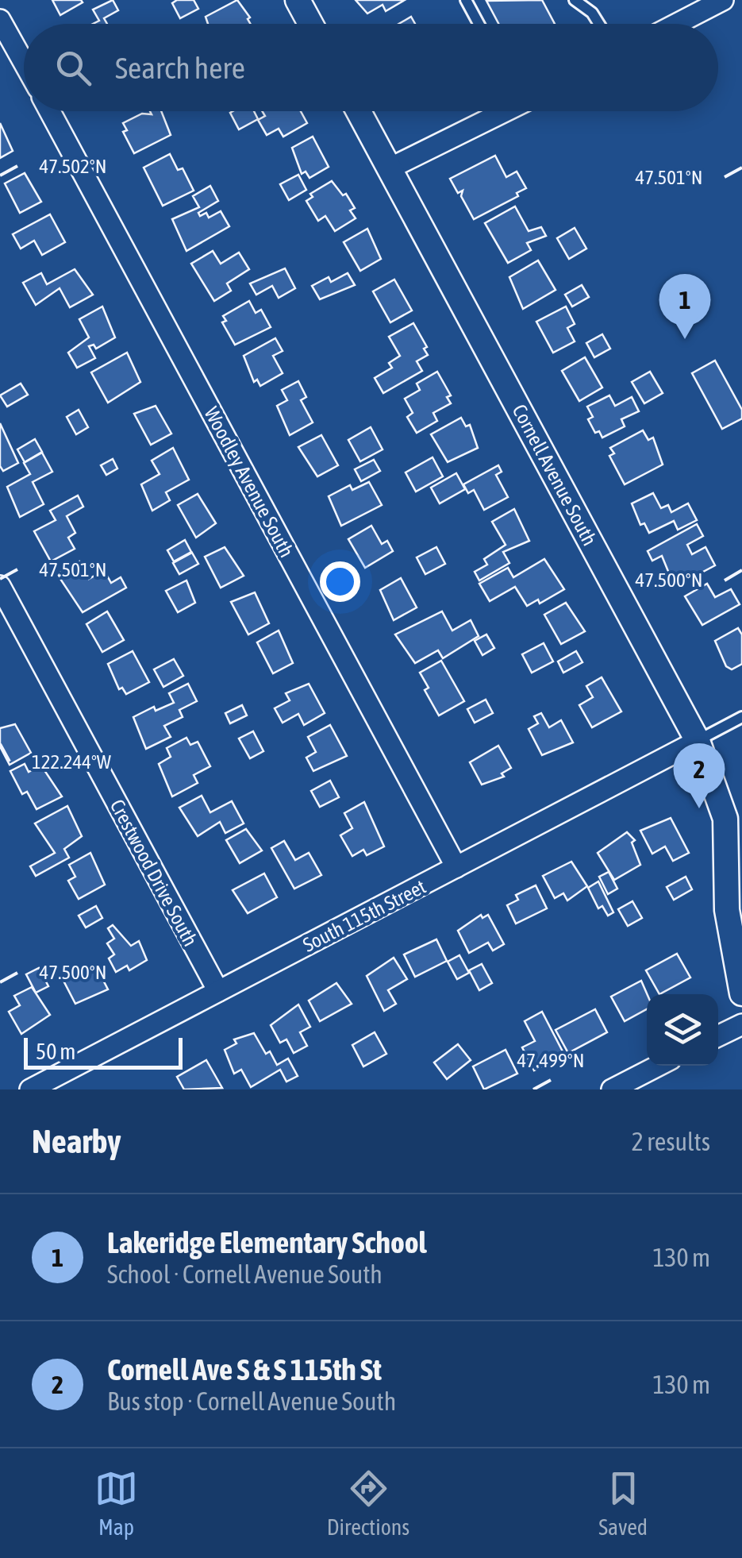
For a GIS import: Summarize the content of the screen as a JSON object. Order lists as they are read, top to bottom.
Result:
{
  "streets": {
    "street": [
      "Cornell Avenue South",
      "Woodley Avenue South",
      "Crestwood Drive South",
      "South 115th Street"
    ]
  },
  "crossings": [
    ["Cornell Avenue South", "South 115th Street"],
    ["Woodley Avenue South", "South 115th Street"],
    ["Crestwood Drive South", "South 115th Street"]
  ],
  "scale_bar": "50 m",
  "page": {
    "search": "Search here",
    "pins": ["1", "2"],
    "scale": "50 m",
    "heading": ["Nearby", "2 results"],
    "list": [
      {
        "mark": "1",
        "name": "Lakeridge Elementary School",
        "note": "School · Cornell Avenue South",
        "value": "130 m"
      },
      {
        "mark": "2",
        "name": "Cornell Ave S & S 115th St",
        "note": "Bus stop · Cornell Avenue South",
        "value": "130 m"
      }
    ],
    "nav": ["Map", "Directions", "Saved"]
  },
  "coordinates": [
    "47.502°N",
    "47.501°N",
    "47.500°N",
    "122.244°W",
    "47.499°N"
  ]
}
